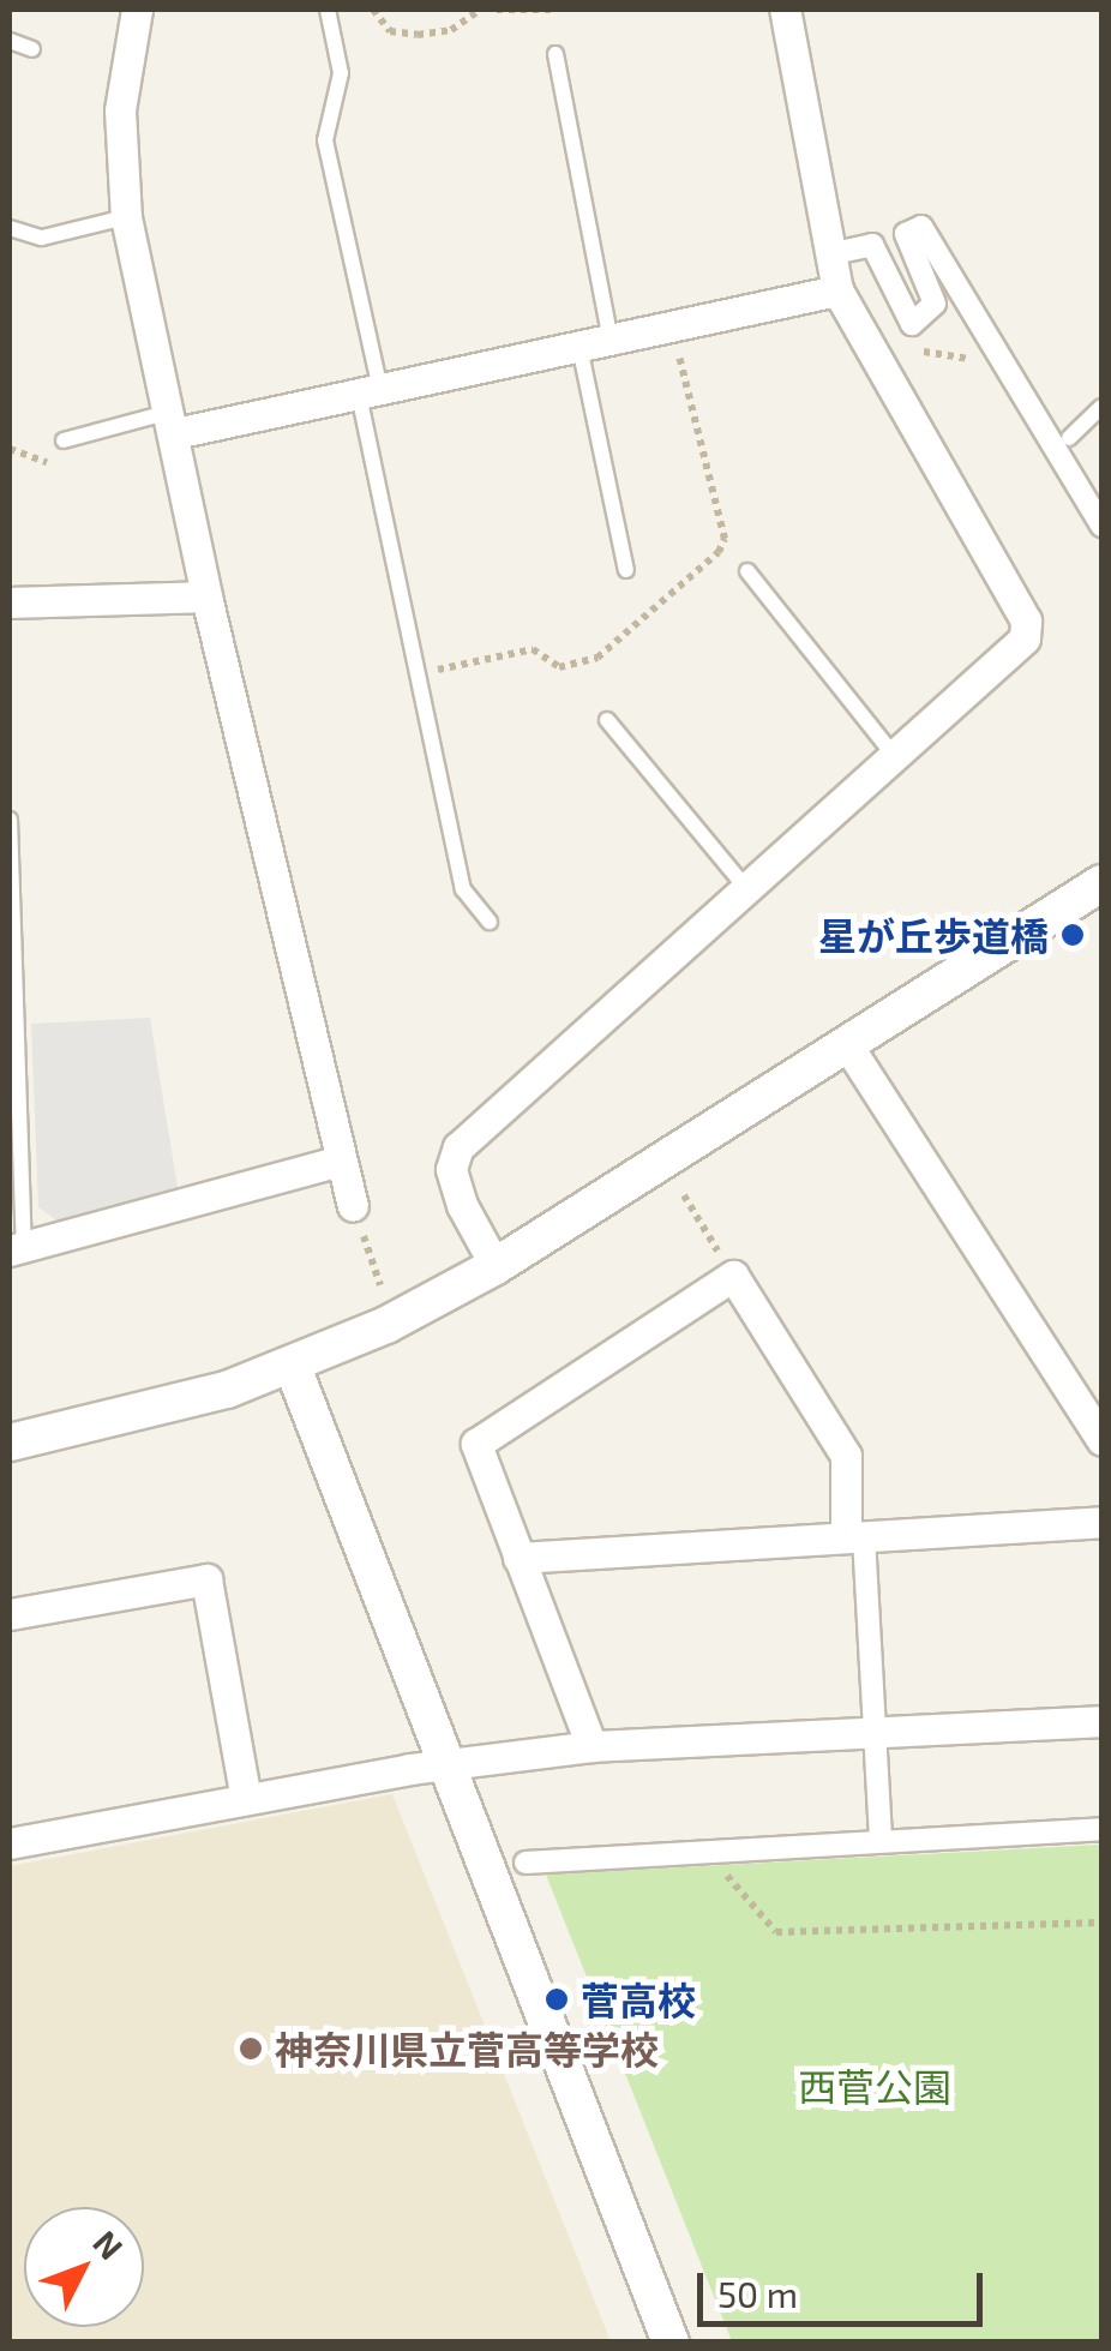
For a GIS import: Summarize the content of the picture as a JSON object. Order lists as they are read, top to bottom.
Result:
{
  "parks": ["西菅公園"],
  "places": ["星が丘歩道橋", "菅高校", "神奈川県立菅高等学校"],
  "scale_bar": "50 m",
  "north": "top right"
}
